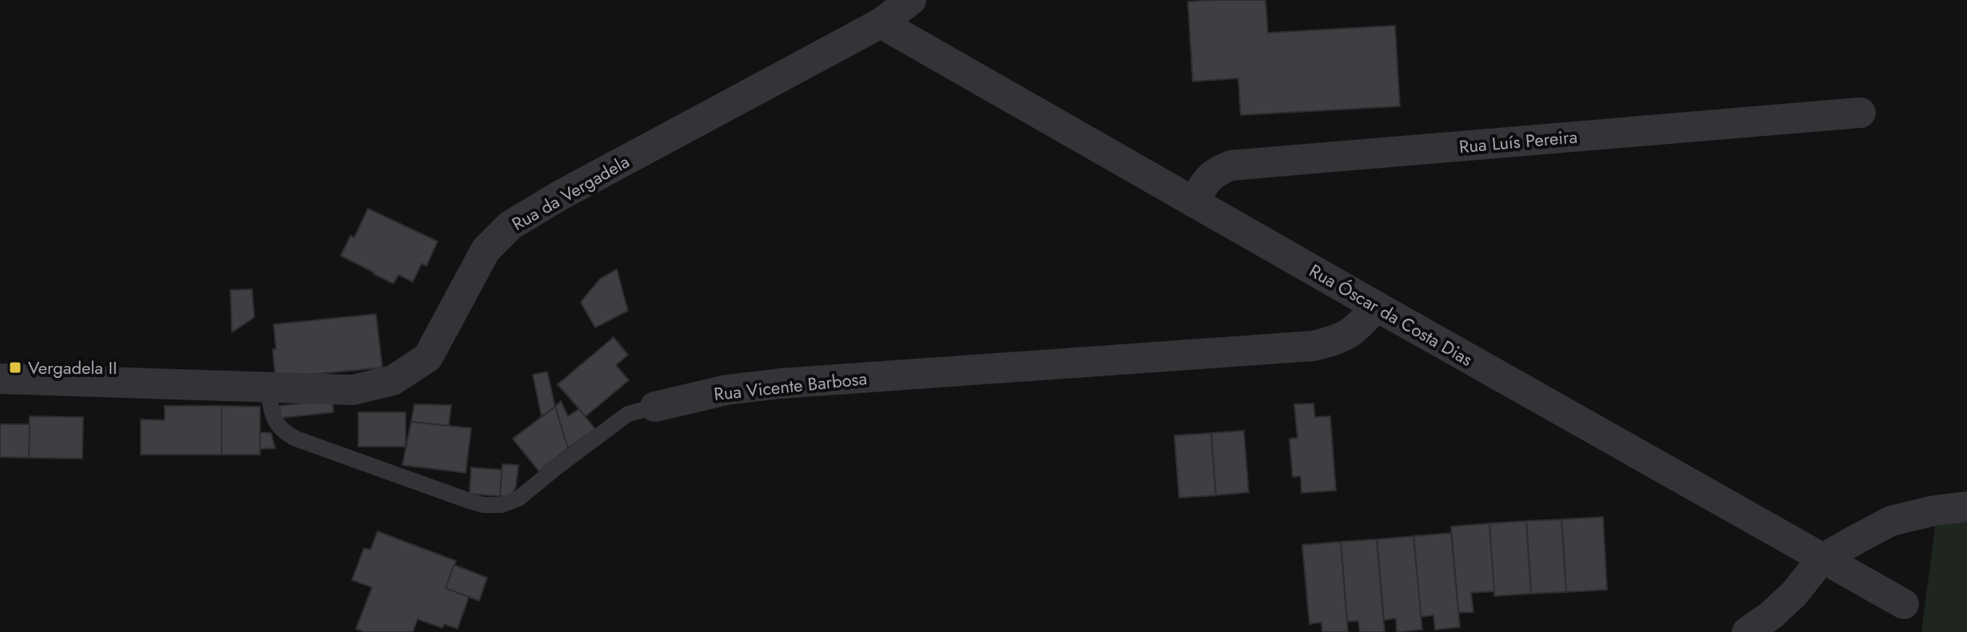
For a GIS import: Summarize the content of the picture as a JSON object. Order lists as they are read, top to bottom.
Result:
{
  "streets": {
    "street": [
      "Rua Luís Pereira",
      "Rua da Vergadela",
      "Rua Óscar da Costa Dias",
      "Rua Vicente Barbosa"
    ]
  },
  "crossings": [
    ["Rua Luís Pereira", "Rua Óscar da Costa Dias"],
    ["Rua da Vergadela", "Rua Óscar da Costa Dias"],
    ["Rua da Vergadela", "Rua Vicente Barbosa"],
    ["Rua Óscar da Costa Dias", "Rua Vicente Barbosa"]
  ],
  "places": {
    "transit": ["Vergadela II"]
  }
}
